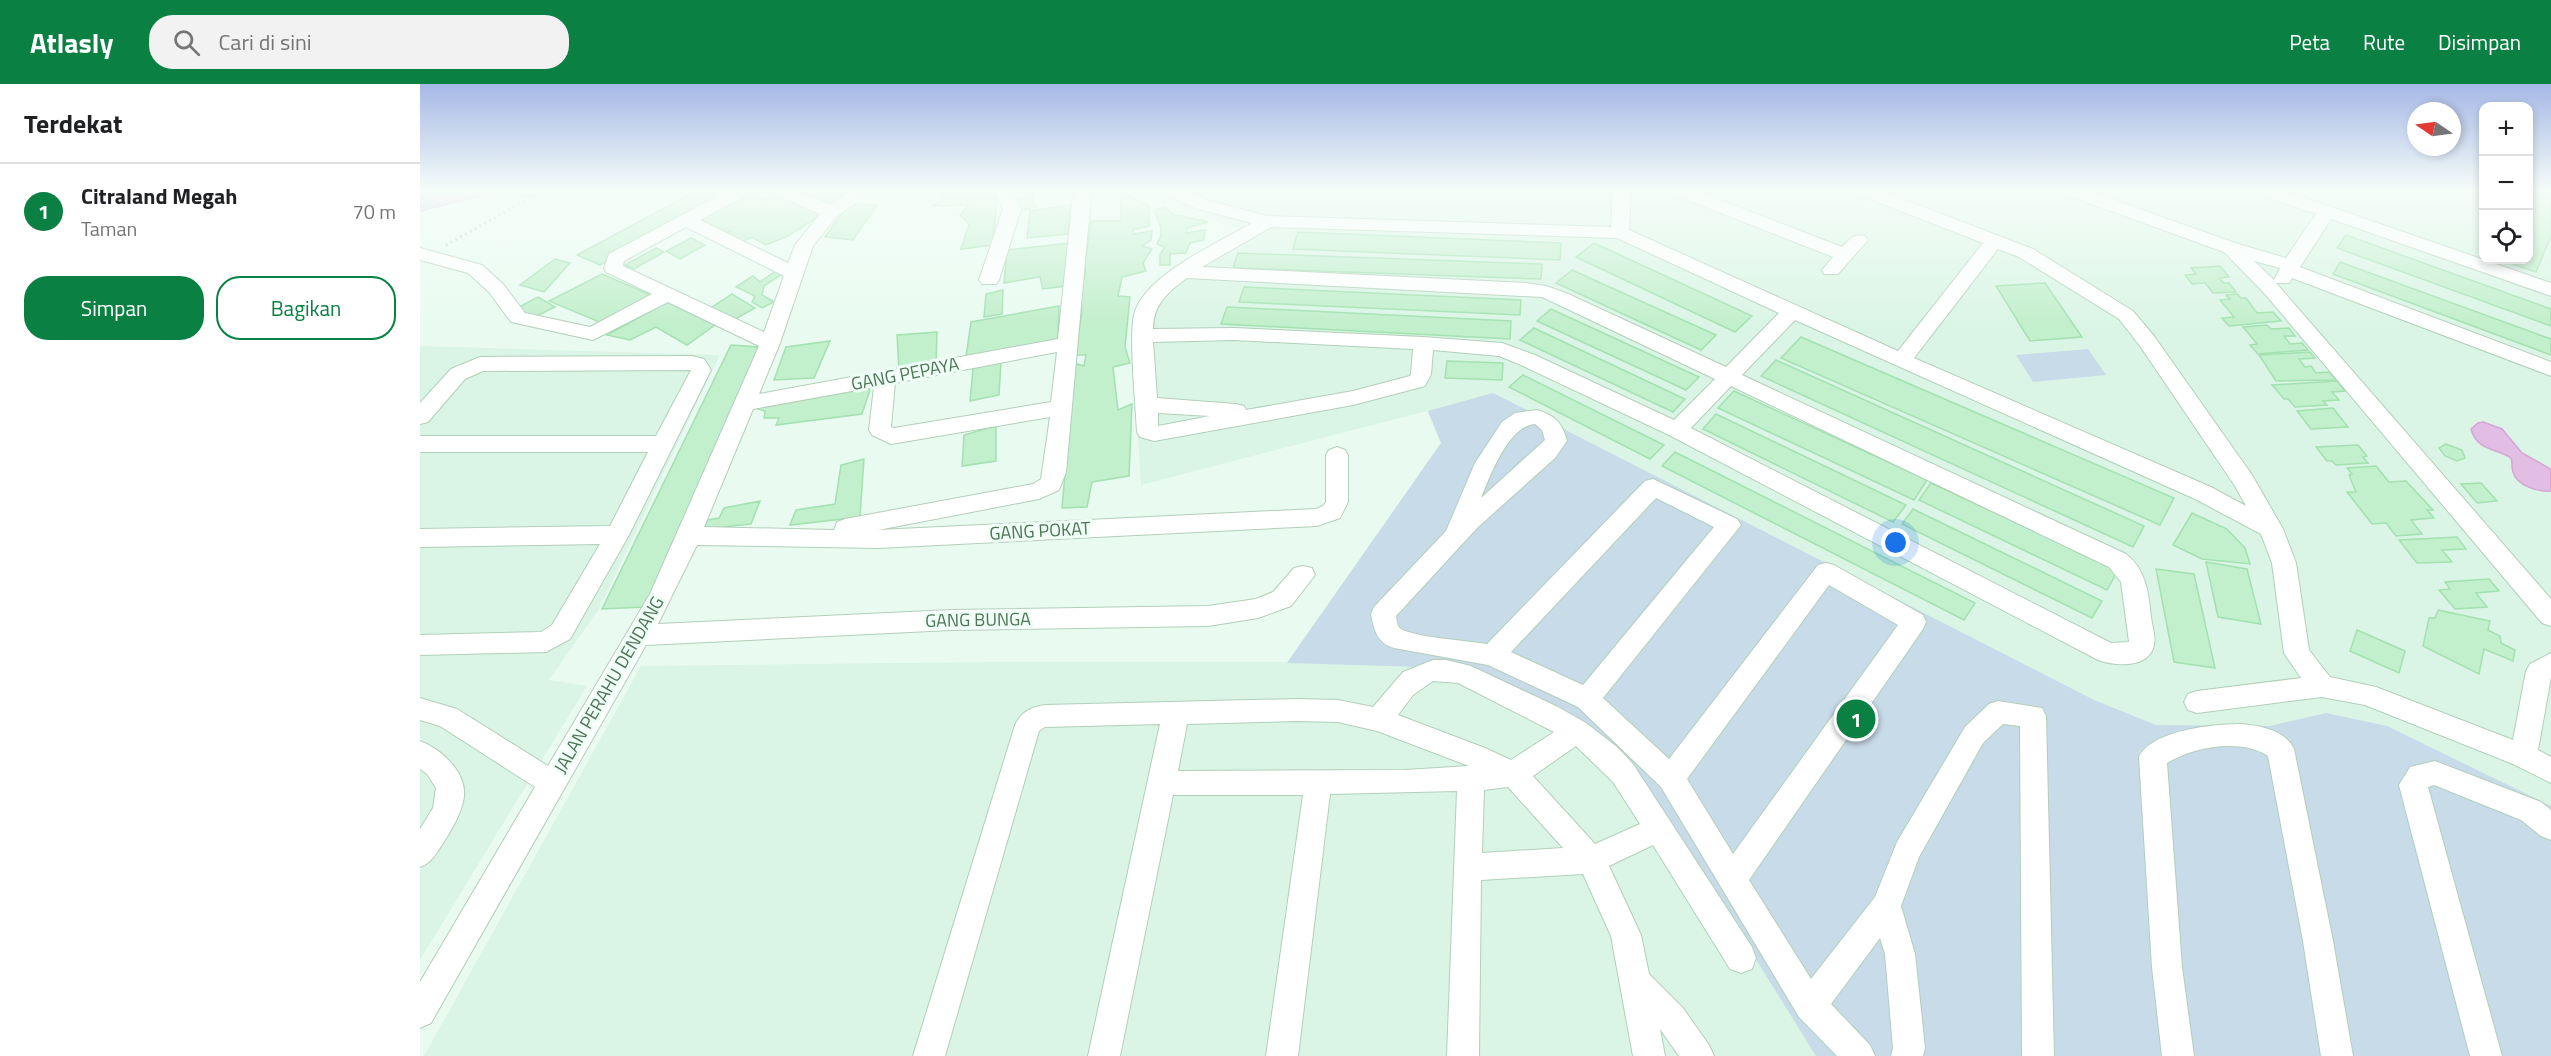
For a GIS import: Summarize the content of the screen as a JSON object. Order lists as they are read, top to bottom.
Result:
{
  "streets": {
    "street": [
      "GANG PEPAYA",
      "GANG POKAT",
      "GANG BUNGA",
      "JALAN PERAHU DENDANG"
    ]
  },
  "crossings": [
    ["GANG PEPAYA", "JALAN PERAHU DENDANG"],
    ["GANG POKAT", "JALAN PERAHU DENDANG"],
    ["GANG BUNGA", "JALAN PERAHU DENDANG"]
  ],
  "north": "left",
  "page": {
    "header": "Atlasly",
    "search": "Cari di sini",
    "nav": ["Peta", "Rute", "Disimpan"],
    "heading": "Terdekat",
    "map_buttons": ["+", "−"],
    "list": [
      {
        "mark": "1",
        "name": "Citraland Megah",
        "note": "Taman",
        "value": "70 m"
      }
    ],
    "buttons": ["Simpan", "Bagikan"],
    "pins": "1"
  }
}
